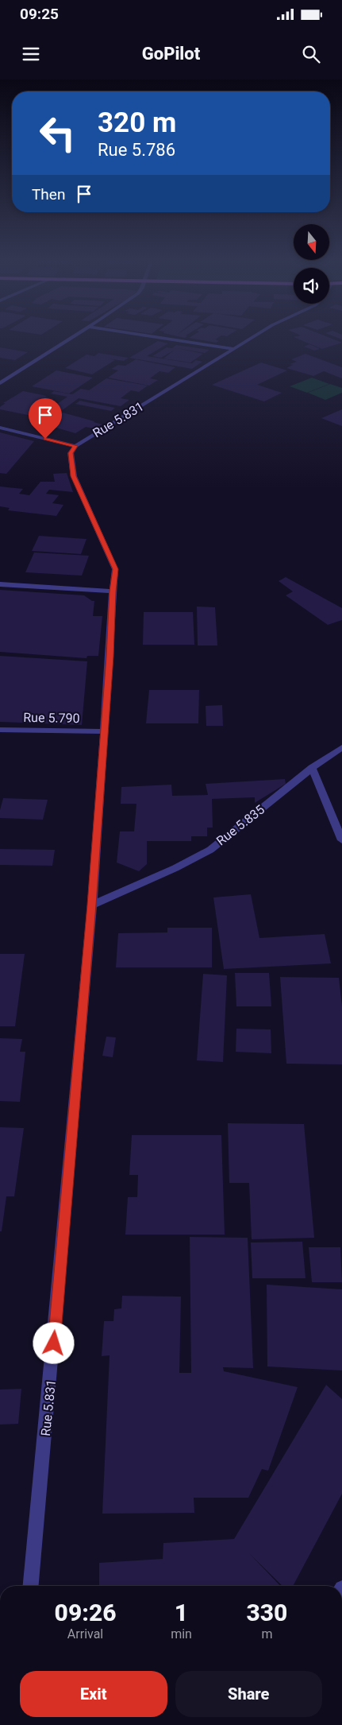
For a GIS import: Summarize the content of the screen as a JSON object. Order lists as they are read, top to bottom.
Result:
{
  "streets": {
    "street": ["Rue 5.831", "Rue 5.790", "Rue 5.835"]
  },
  "crossings": [
    ["Rue 5.831", "Rue 5.790"],
    ["Rue 5.831", "Rue 5.835"]
  ],
  "north": "bottom",
  "page": {
    "status": "09:25",
    "header": "GoPilot",
    "turn": ["320 m", "Rue 5.786"],
    "then": "Then",
    "eta": [
      "09:26",
      "Arrival",
      "1",
      "min",
      "330",
      "m"
    ],
    "buttons": ["Exit", "Share"]
  }
}
